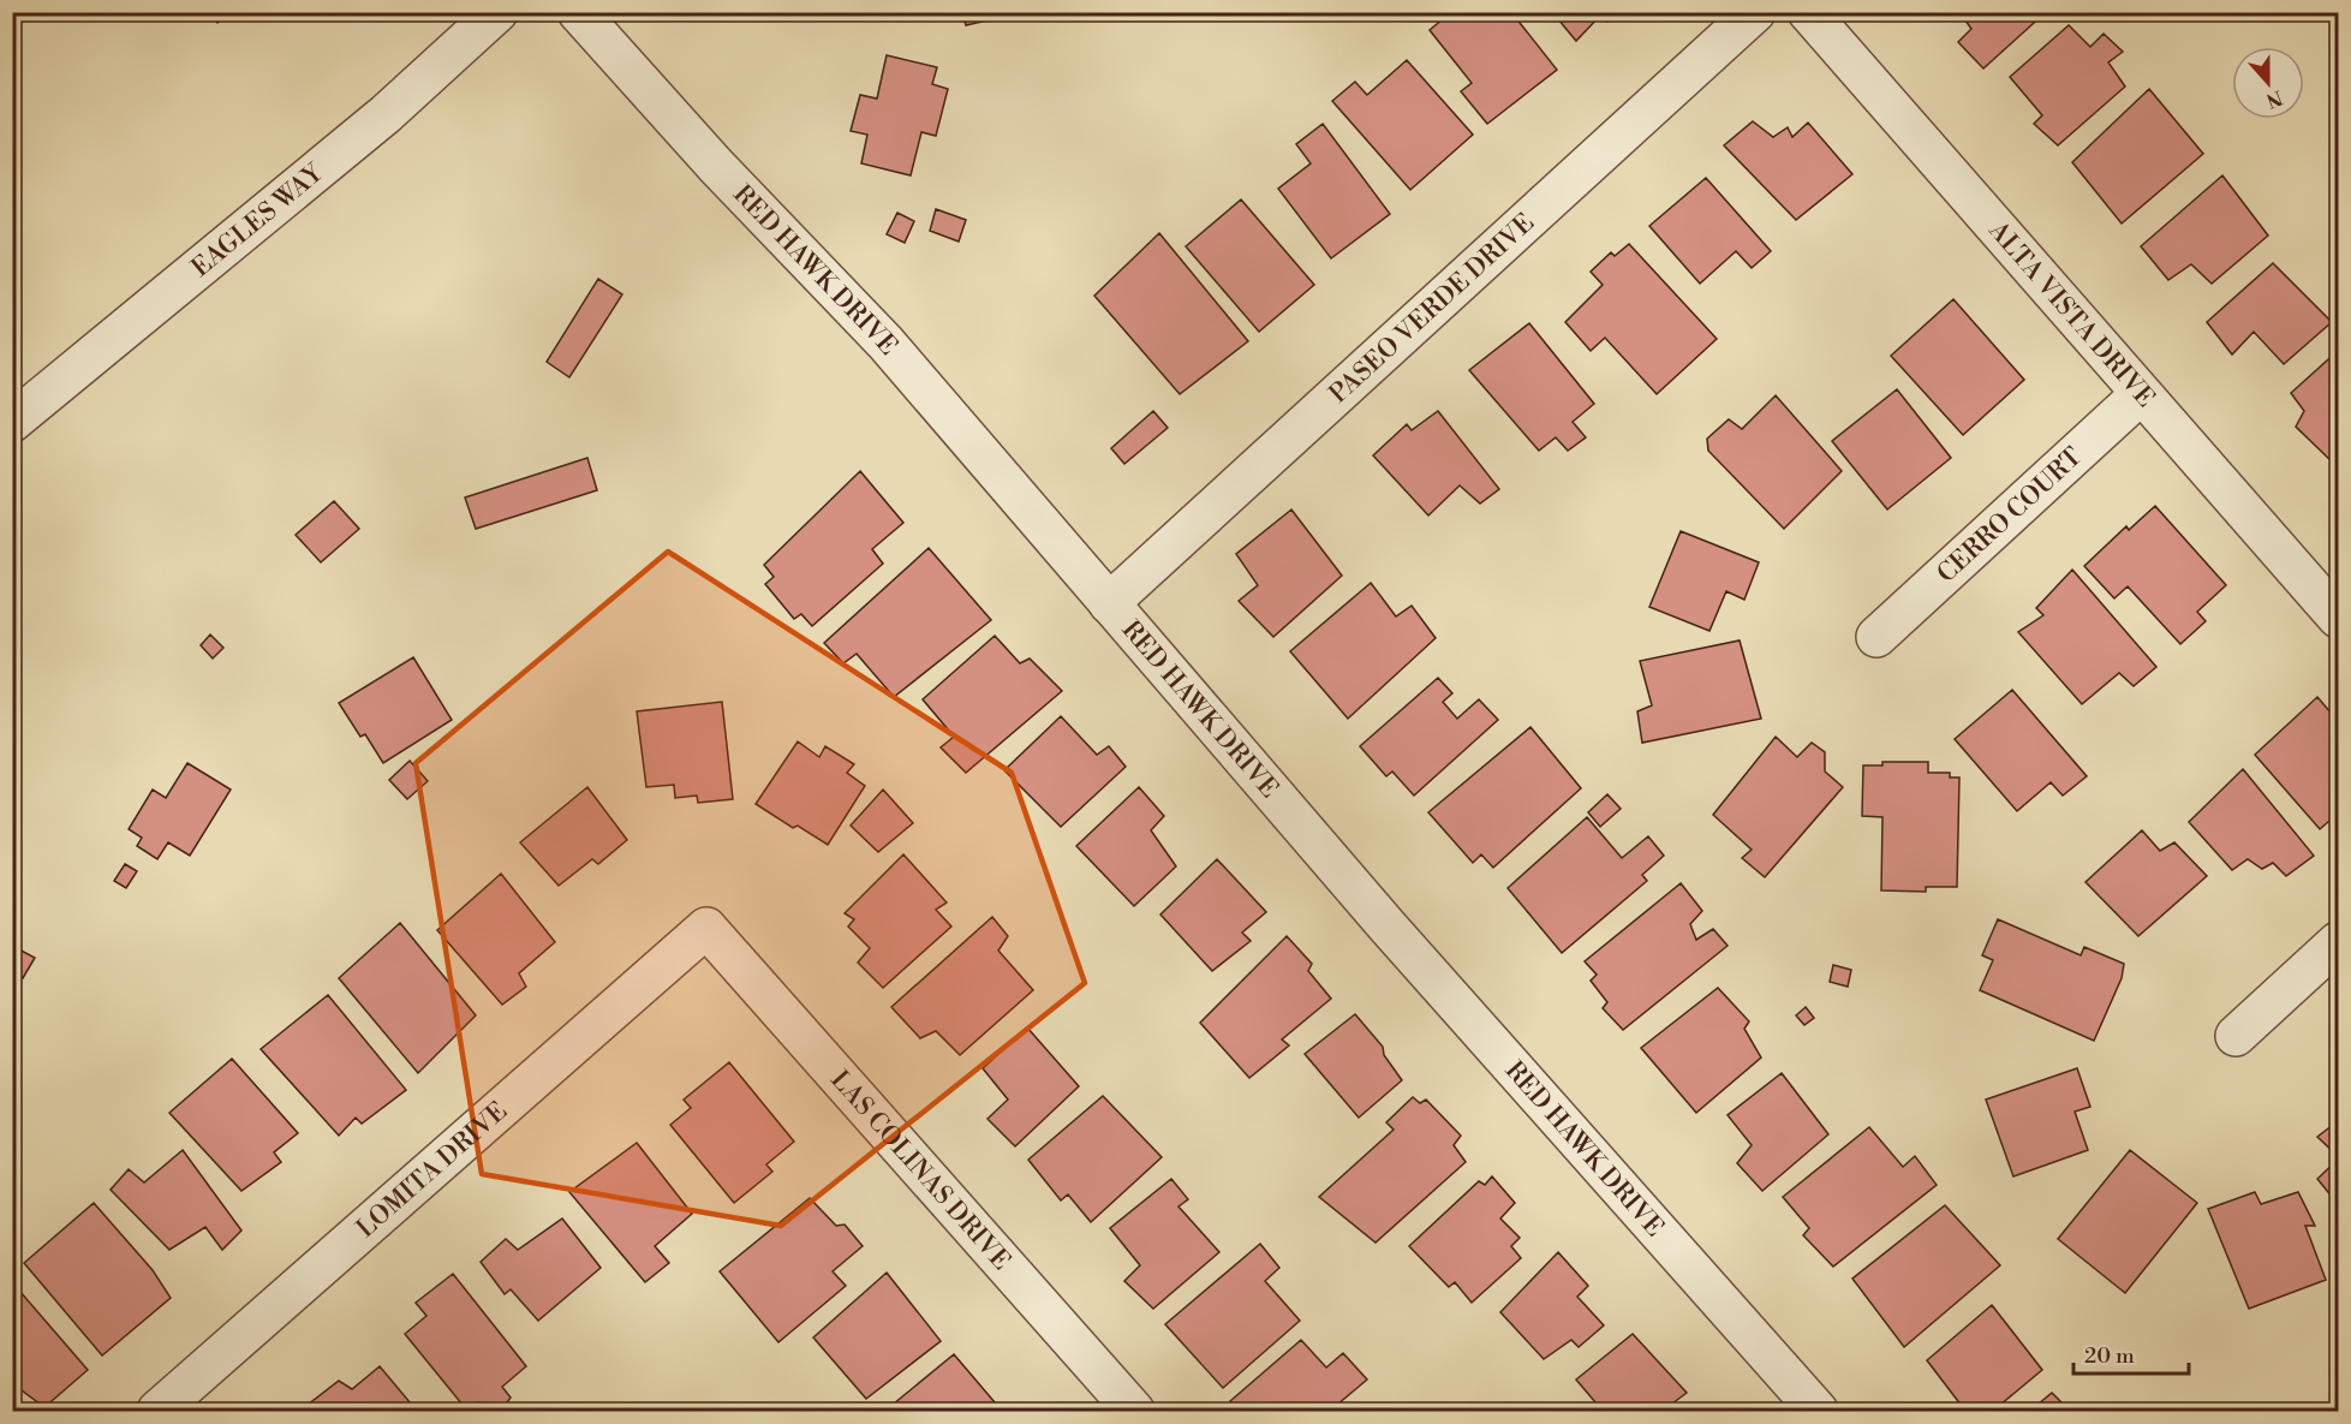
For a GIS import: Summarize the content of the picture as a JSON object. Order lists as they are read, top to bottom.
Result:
{
  "streets": {
    "street": [
      "EAGLES WAY",
      "RED HAWK DRIVE",
      "PASEO VERDE DRIVE",
      "ALTA VISTA DRIVE",
      "CERRO COURT",
      "LOMITA DRIVE",
      "LAS COLINAS DRIVE"
    ]
  },
  "crossings": [
    ["RED HAWK DRIVE", "PASEO VERDE DRIVE"],
    ["ALTA VISTA DRIVE", "CERRO COURT"],
    ["LOMITA DRIVE", "LAS COLINAS DRIVE"]
  ],
  "scale_bar": "20 m",
  "north": "bottom"
}
